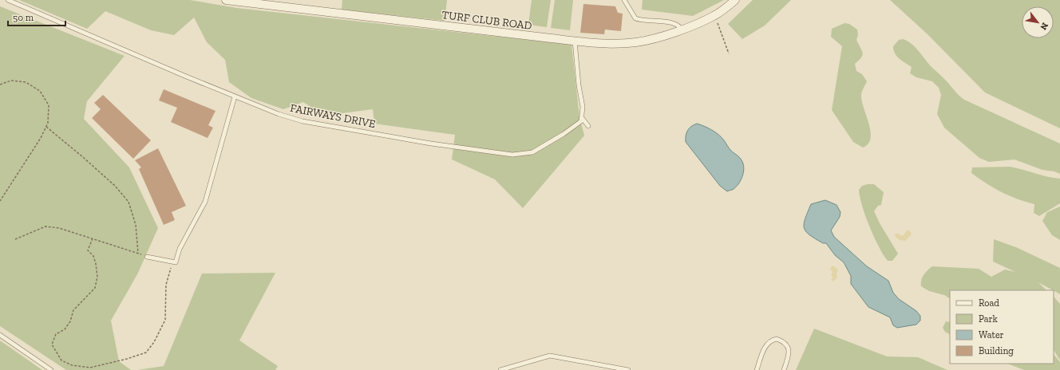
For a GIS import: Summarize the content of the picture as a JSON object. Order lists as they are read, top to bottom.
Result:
{
  "streets": {
    "street": ["TURF CLUB ROAD"],
    "lane": ["FAIRWAYS DRIVE"]
  },
  "legend": [
    "Road",
    "Park",
    "Water",
    "Building"
  ],
  "scale_bar": "50 m",
  "north": "bottom right"
}
